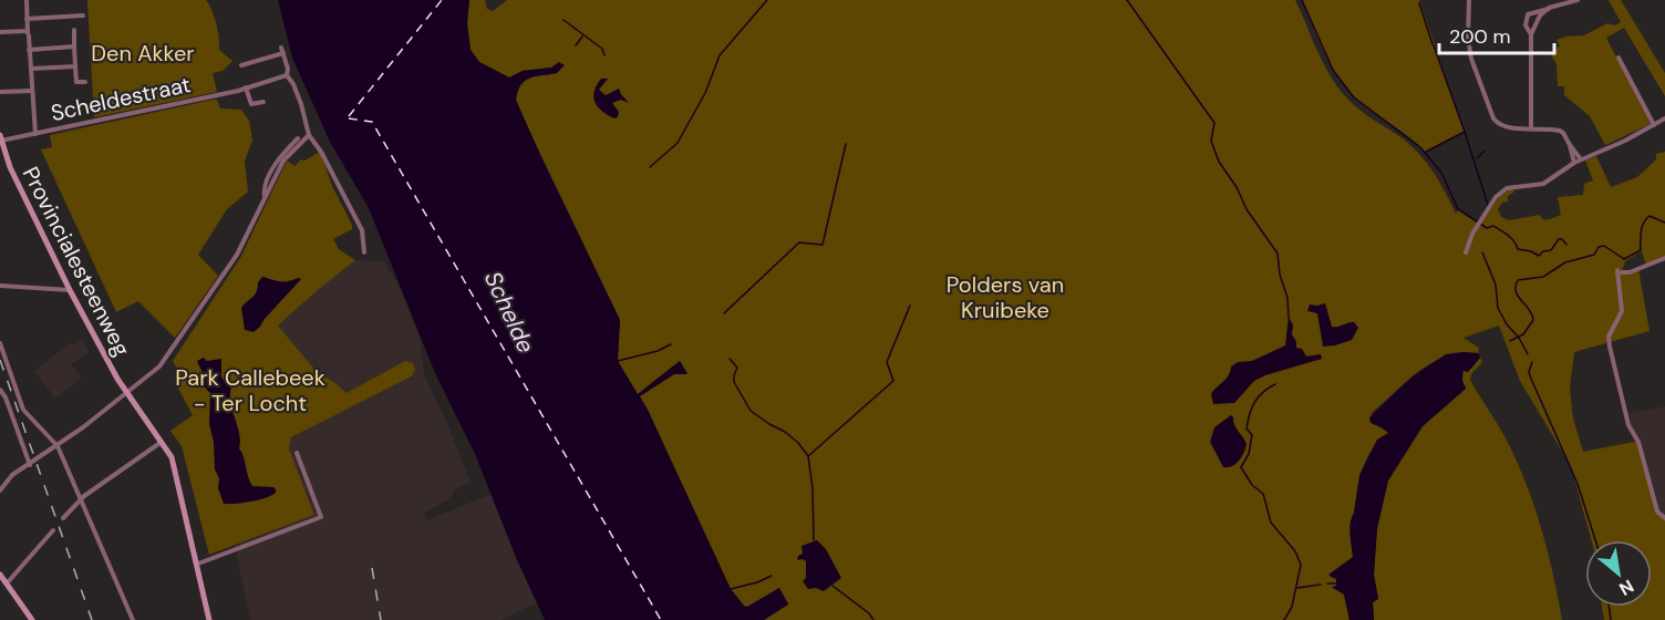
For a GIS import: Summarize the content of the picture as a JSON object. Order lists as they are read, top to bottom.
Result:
{
  "streets": {
    "main road": ["Provincialesteenweg"],
    "street": ["Scheldestraat"]
  },
  "crossings": [
    ["Scheldestraat", "Provincialesteenweg"]
  ],
  "water": ["Schelde"],
  "parks": ["Den Akker", "Polders van Kruibeke", "Park Callebeek - Ter Locht"],
  "scale_bar": "200 m",
  "north": "bottom right"
}
